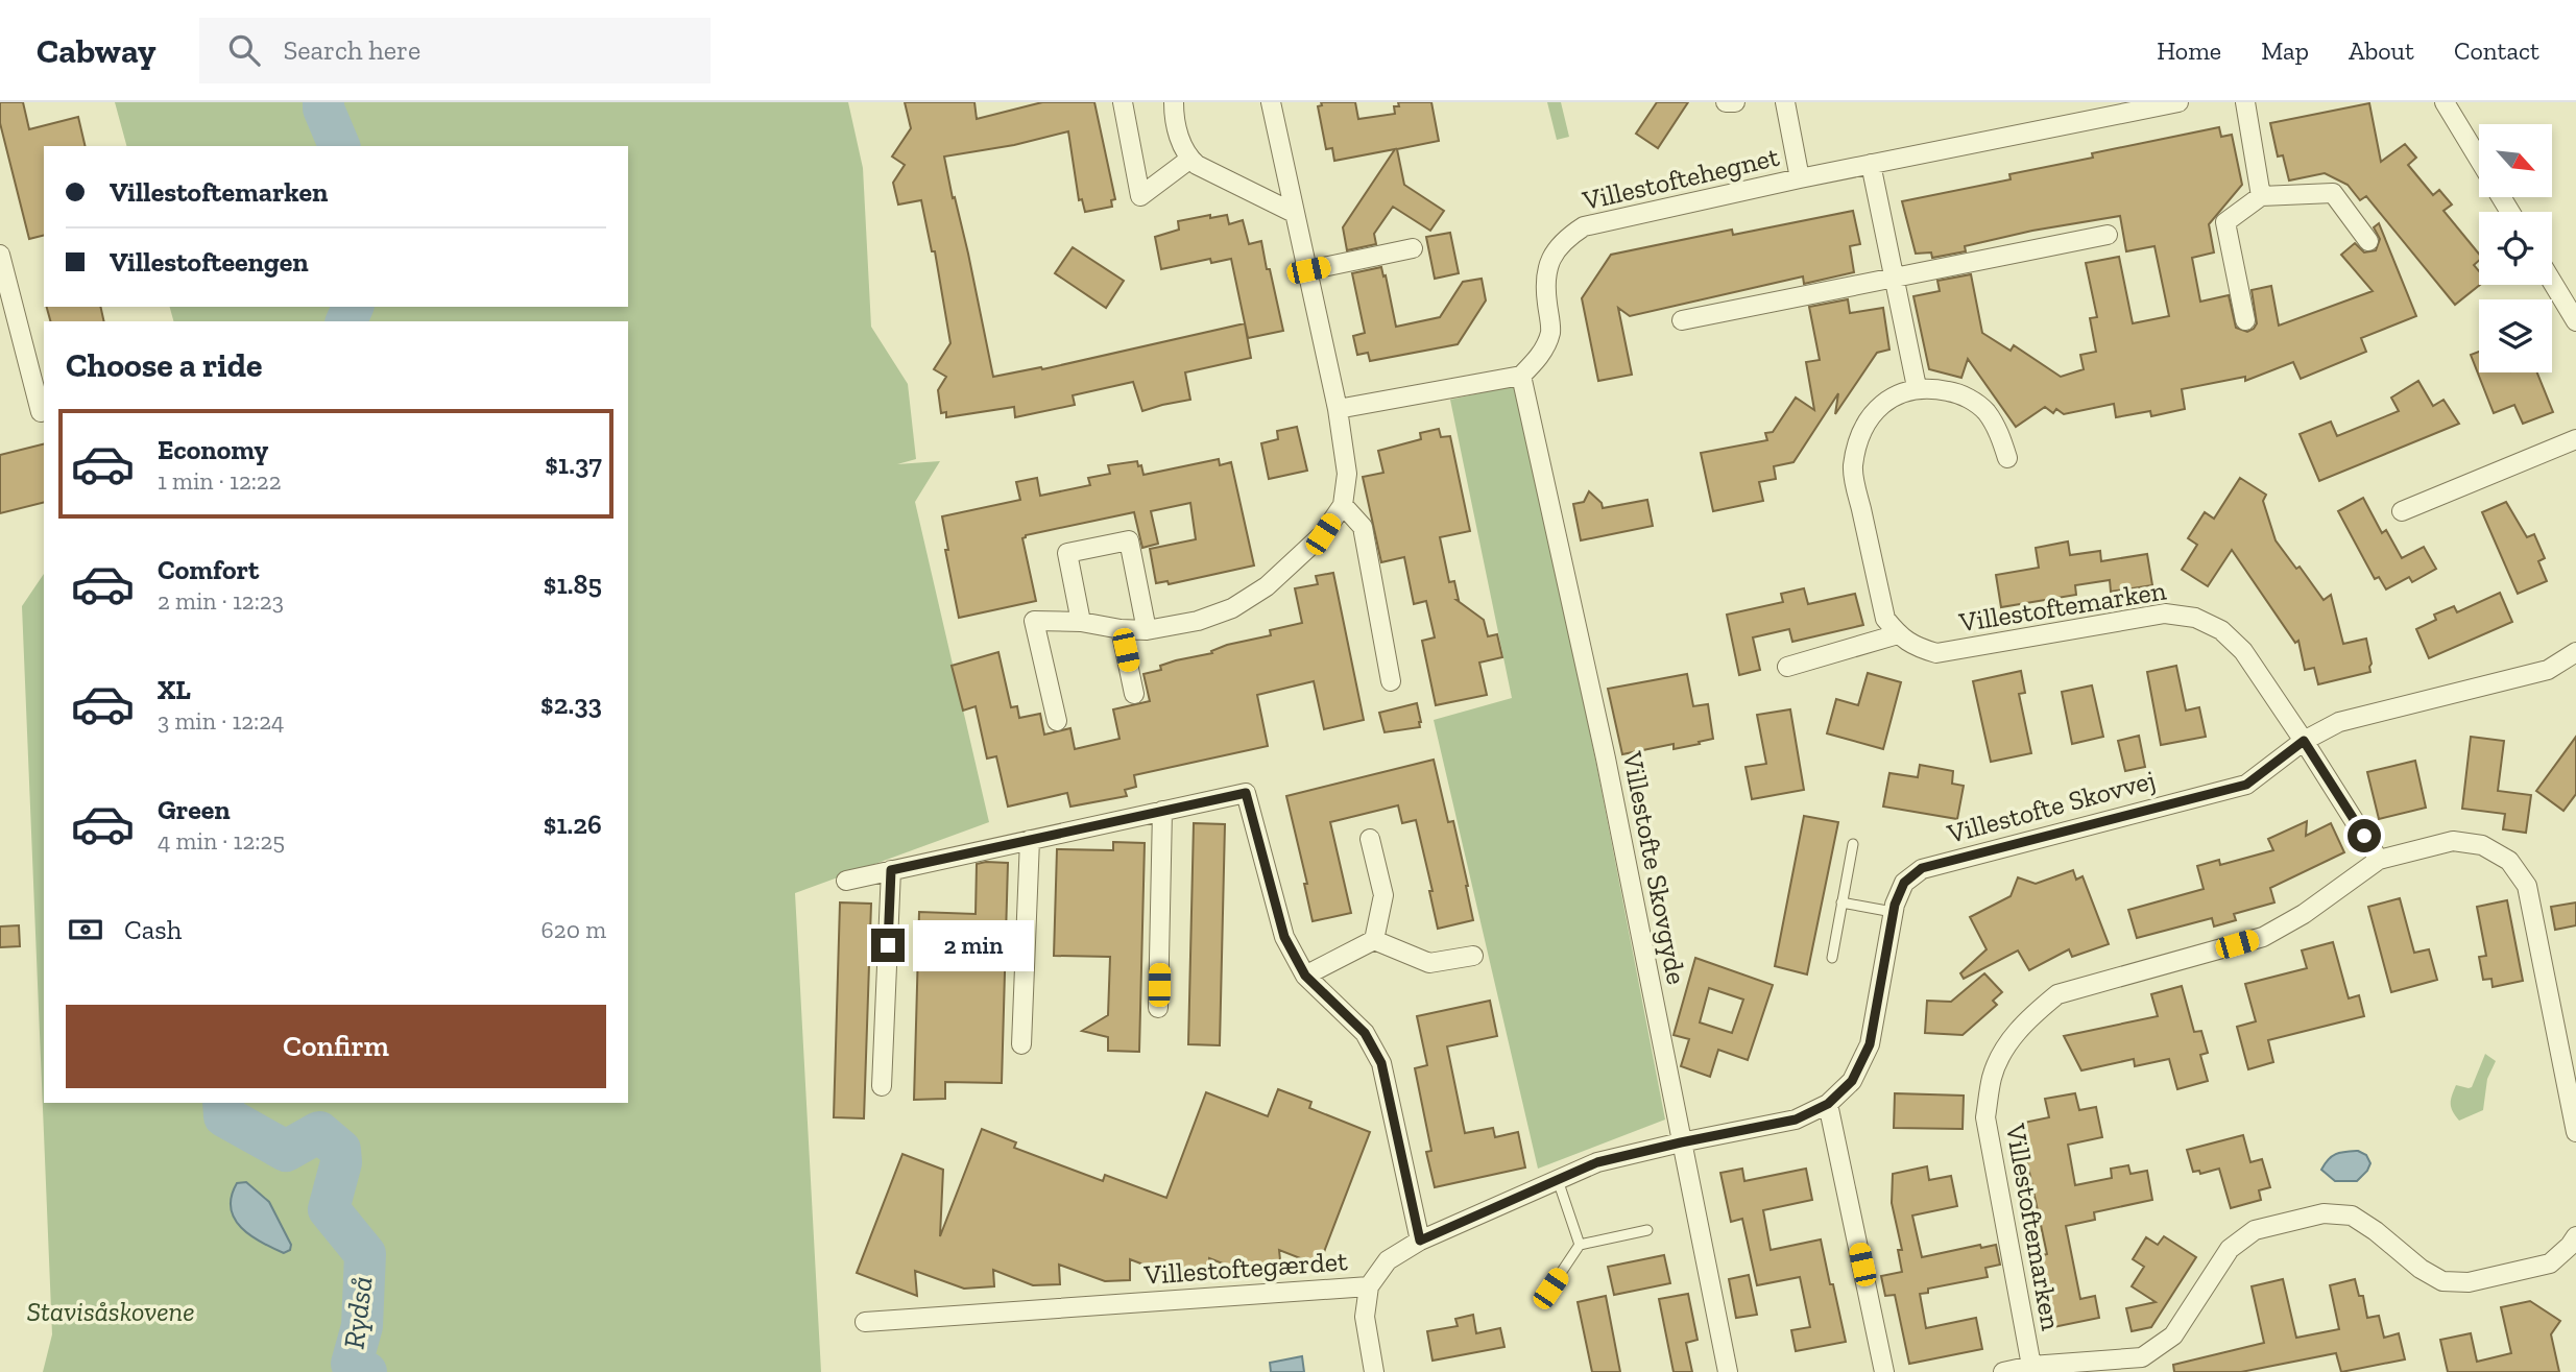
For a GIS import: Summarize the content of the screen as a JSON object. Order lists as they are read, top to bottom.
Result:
{
  "streets": {
    "street": [
      "Villestoftehegnet",
      "Villestoftemarken",
      "Villestofte Skovvej",
      "Villestofte Skovgyde",
      "Villestoftegærdet"
    ]
  },
  "crossings": [
    ["Villestoftehegnet", "Villestofte Skovgyde"],
    ["Villestoftemarken", "Villestofte Skovvej"],
    ["Villestofte Skovvej", "Villestofte Skovgyde"],
    ["Villestofte Skovvej", "Villestoftegærdet"],
    ["Villestofte Skovgyde", "Villestoftegærdet"]
  ],
  "water": ["Rydså"],
  "parks": ["Stavisåskovene"],
  "north": "bottom right",
  "page": {
    "header": "Cabway",
    "search": "Search here",
    "nav": [
      "Home",
      "Map",
      "About",
      "Contact"
    ],
    "banner": ["Villestoftemarken", "Villestofteengen"],
    "heading": "Choose a ride",
    "list": [
      {
        "name": "Economy",
        "note": "1 min · 12:22",
        "value": "$1.37"
      },
      {
        "name": "Comfort",
        "note": "2 min · 12:23",
        "value": "$1.85"
      },
      {
        "name": "XL",
        "note": "3 min · 12:24",
        "value": "$2.33"
      },
      {
        "name": "Green",
        "note": "4 min · 12:25",
        "value": "$1.26"
      }
    ],
    "pay": ["Cash", "620 m"],
    "bubble": "2 min",
    "buttons": "Confirm"
  }
}
